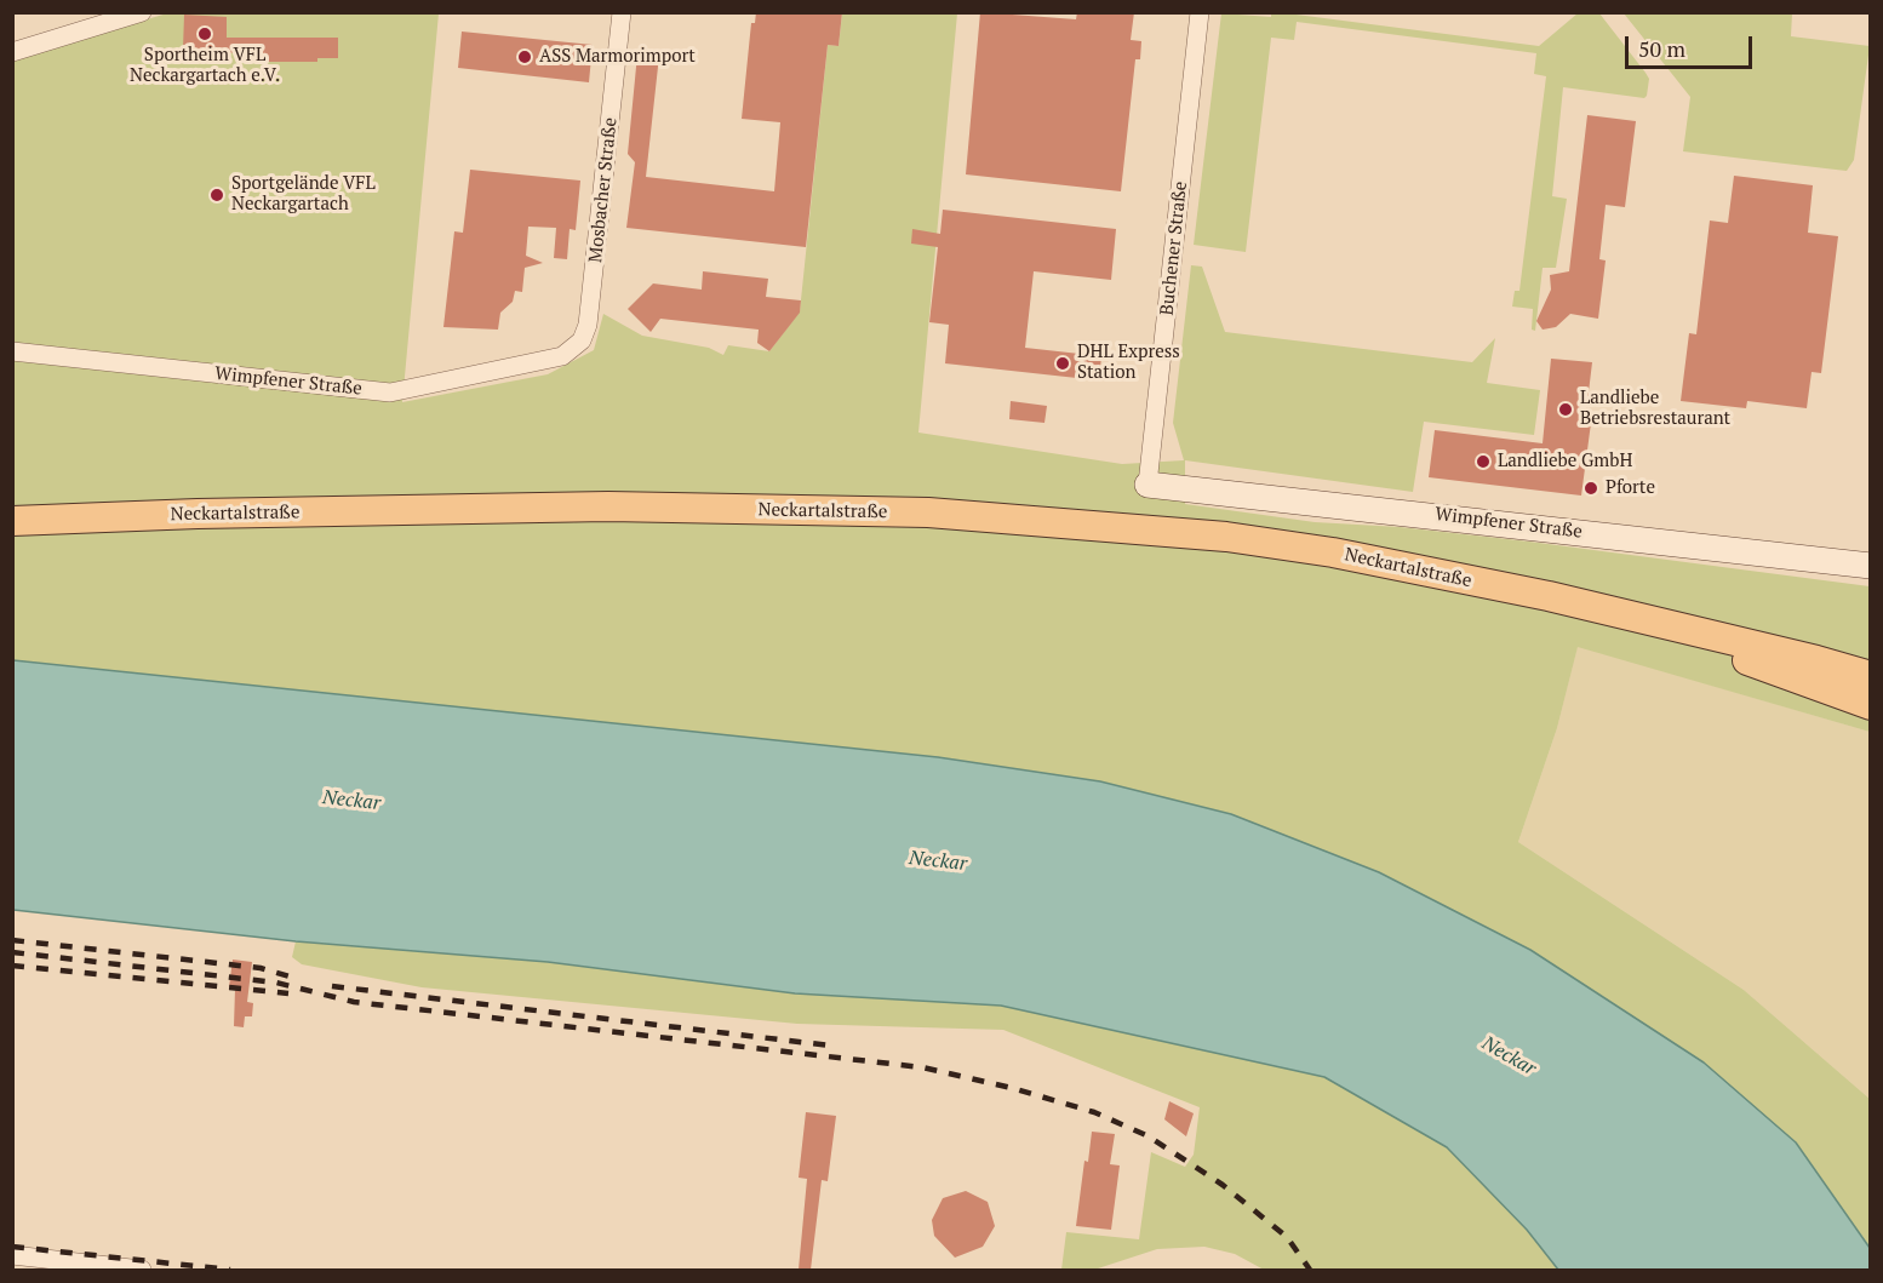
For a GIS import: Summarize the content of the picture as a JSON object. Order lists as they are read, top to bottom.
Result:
{
  "streets": {
    "main road": ["Neckartalstraße"],
    "street": ["Mosbacher Straße", "Buchener Straße", "Wimpfener Straße"]
  },
  "crossings": [
    ["Mosbacher Straße", "Wimpfener Straße"],
    ["Buchener Straße", "Wimpfener Straße"]
  ],
  "water": ["Neckar"],
  "places": [
    "Sportheim VFL Neckargartach e.V.",
    "ASS Marmorimport",
    "Sportgelände VFL Neckargartach",
    "DHL Express Station",
    "Landliebe Betriebsrestaurant",
    "Landliebe GmbH",
    "Pforte"
  ],
  "scale_bar": "50 m"
}
